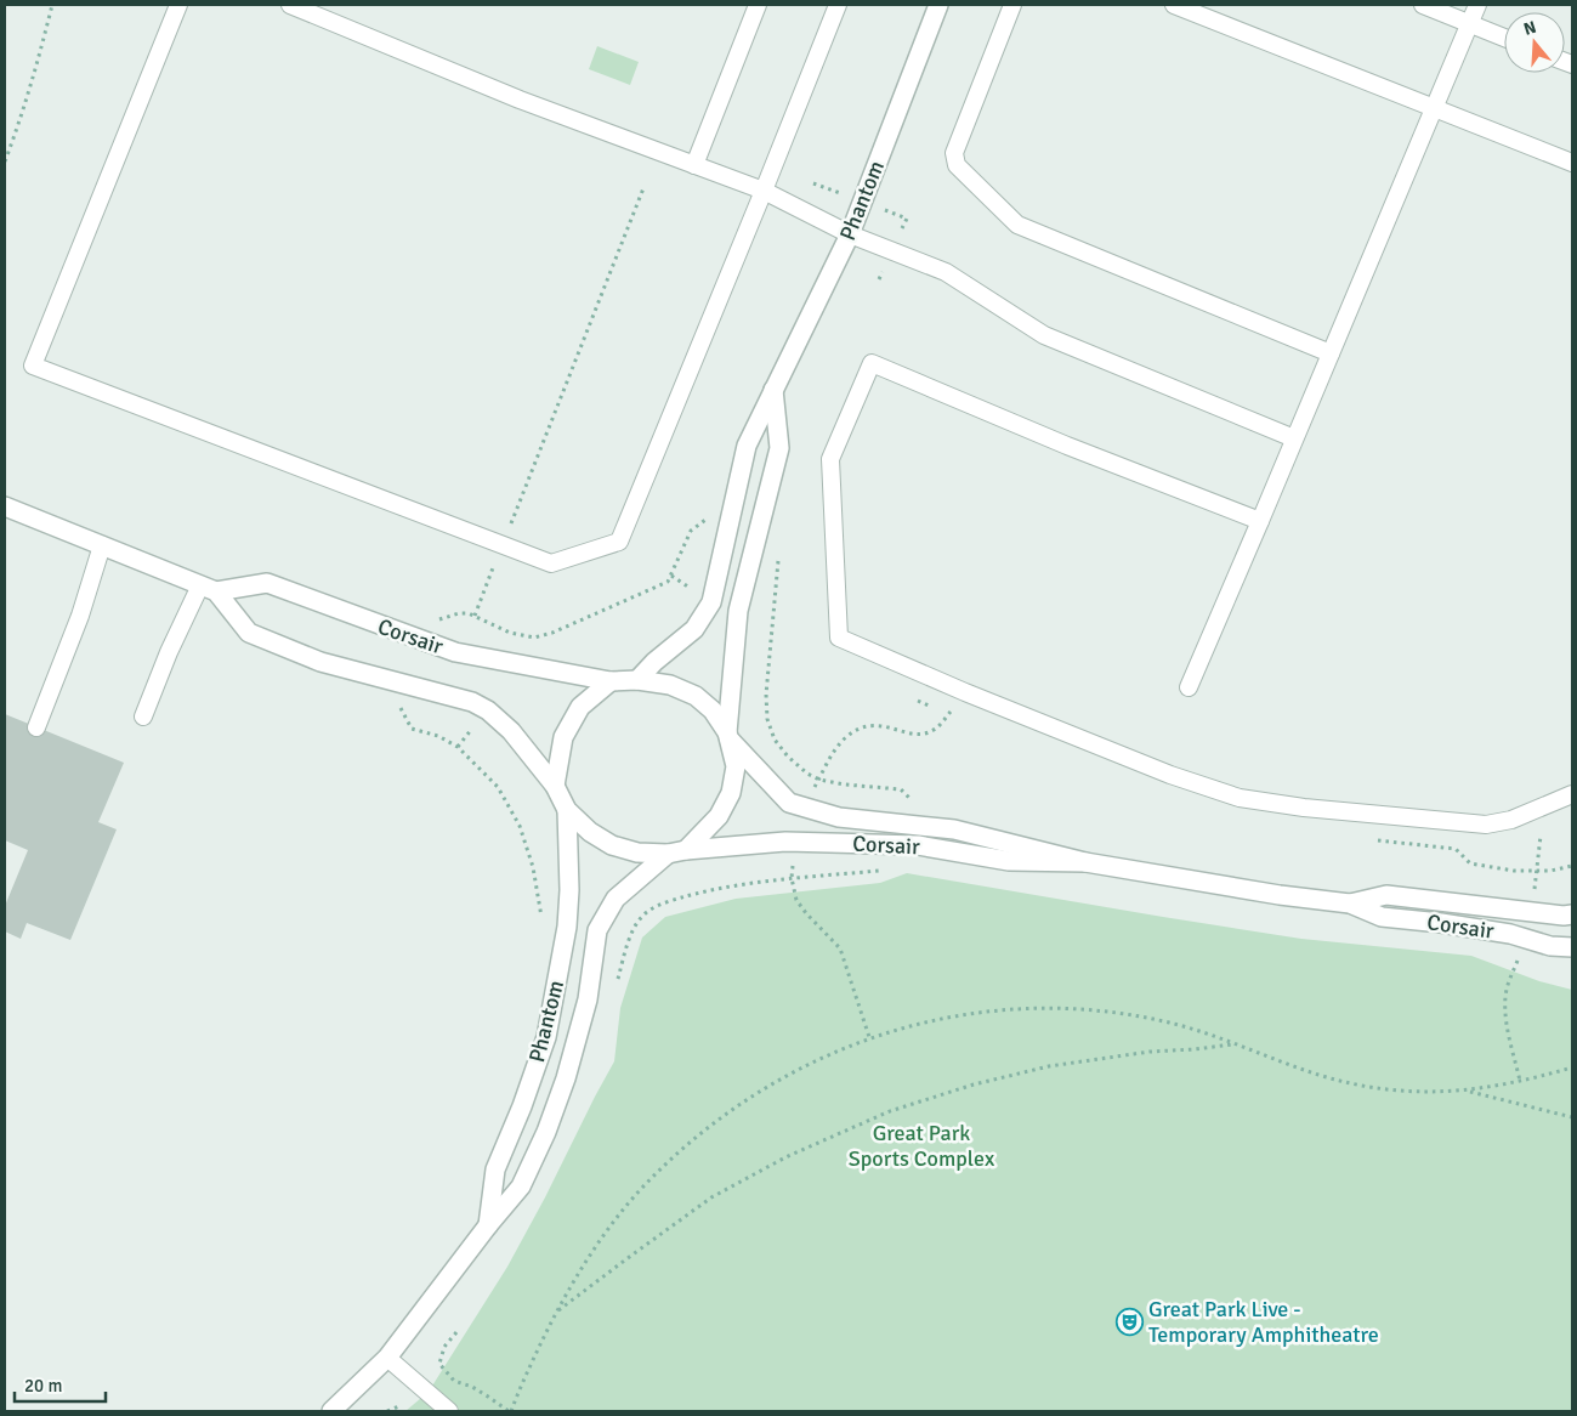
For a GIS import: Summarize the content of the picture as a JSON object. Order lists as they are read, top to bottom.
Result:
{
  "streets": {
    "street": ["Phantom", "Corsair"]
  },
  "crossings": [
    ["Phantom", "Corsair"]
  ],
  "parks": ["Great Park Sports Complex"],
  "places": {
    "theatre": ["Great Park Live - Temporary Amphitheatre"]
  },
  "scale_bar": "20 m",
  "north": "top"
}
